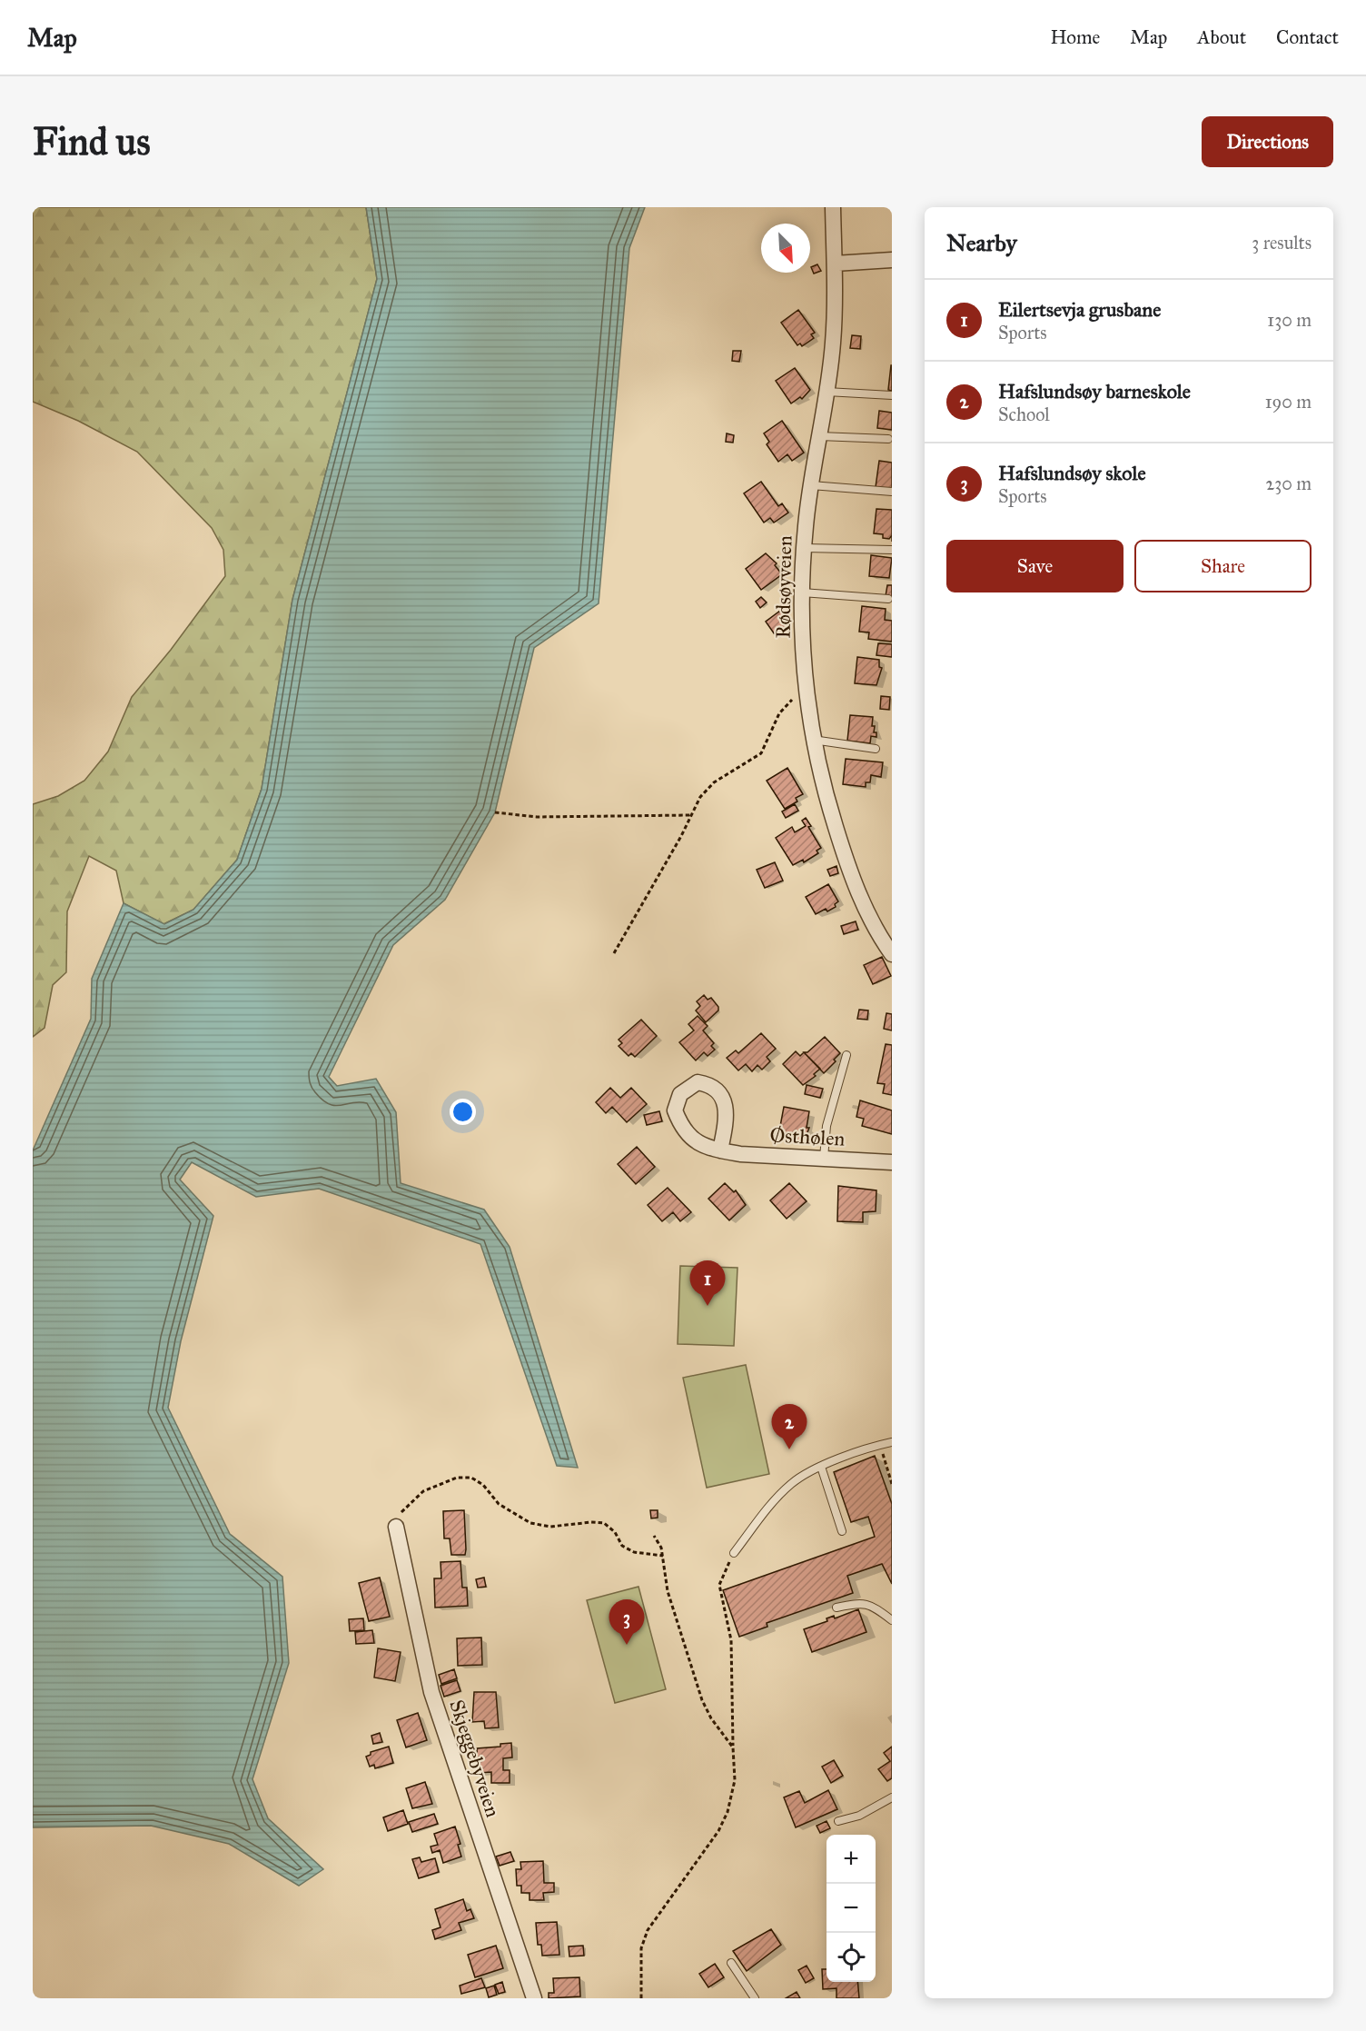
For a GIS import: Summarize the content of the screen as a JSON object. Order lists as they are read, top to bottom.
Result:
{
  "streets": {
    "street": ["Rødsøyveien", "Østhølen", "Skjeggebyveien"]
  },
  "north": "bottom right",
  "page": {
    "header": "Map",
    "nav": [
      "Home",
      "Map",
      "About",
      "Contact"
    ],
    "buttons": [
      "Directions",
      ["Save", "Share"]
    ],
    "title": "Find us",
    "heading": ["Nearby", "3 results"],
    "list": [
      {
        "mark": "1",
        "name": "Eilertsevja grusbane",
        "note": "Sports",
        "value": "130 m"
      },
      {
        "mark": "2",
        "name": "Hafslundsøy barneskole",
        "note": "School",
        "value": "190 m"
      },
      {
        "mark": "3",
        "name": "Hafslundsøy skole",
        "note": "Sports",
        "value": "230 m"
      }
    ],
    "pins": ["1", "2", "3"],
    "map_buttons": ["+", "−"]
  }
}
